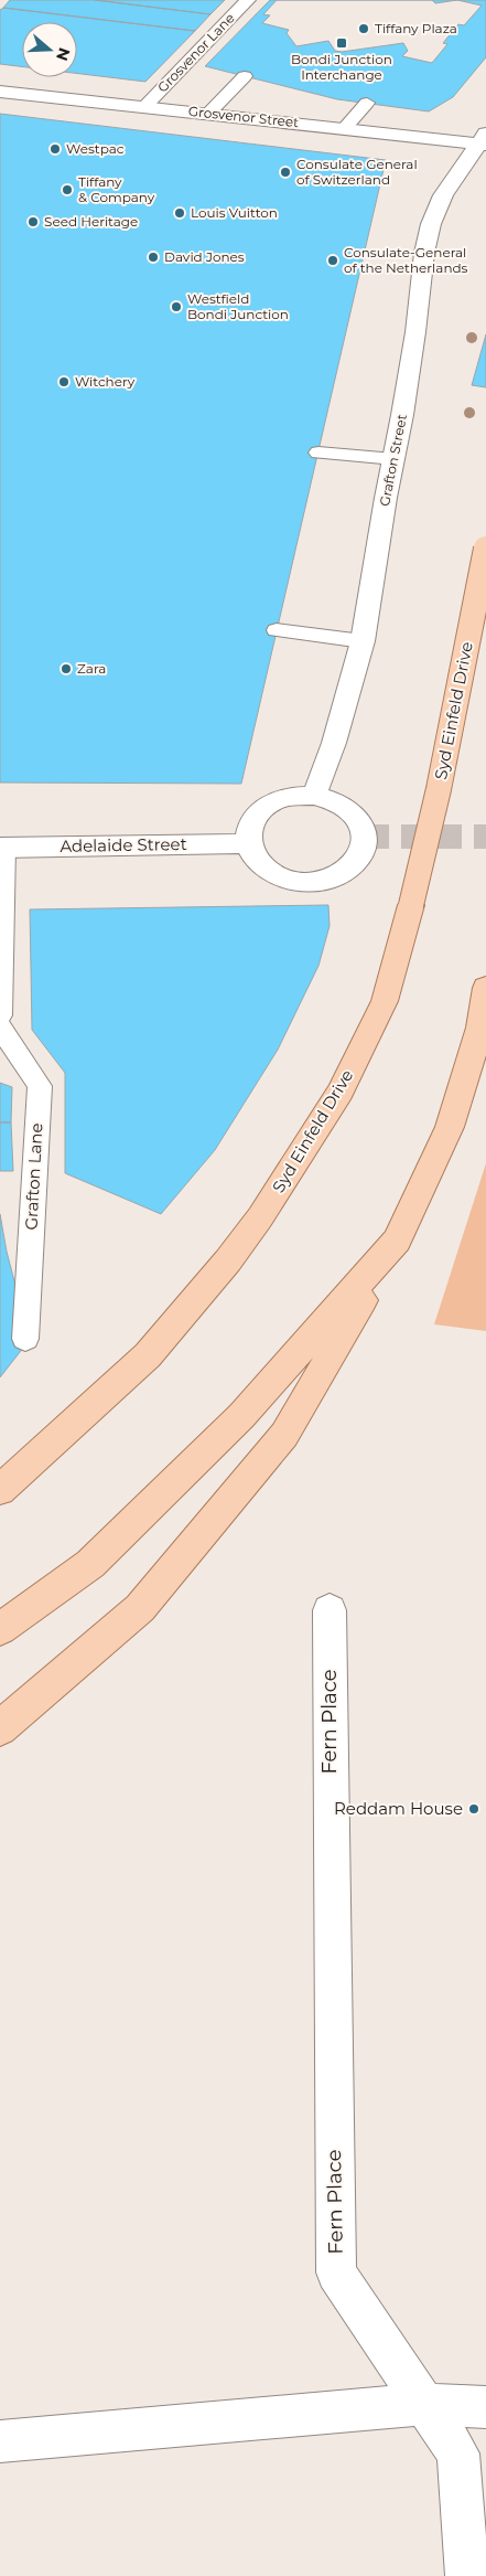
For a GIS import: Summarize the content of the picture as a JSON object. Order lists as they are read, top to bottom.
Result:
{
  "streets": {
    "main road": ["Syd Einfeld Drive"],
    "street": [
      "Grosvenor Street",
      "Grafton Street",
      "Adelaide Street",
      "Fern Place"
    ],
    "lane": ["Grosvenor Lane", "Grafton Lane"]
  },
  "crossings": [
    ["Grosvenor Lane", "Grosvenor Street"],
    ["Grosvenor Street", "Grafton Street"],
    ["Grafton Street", "Adelaide Street"]
  ],
  "places": {
    "other": [
      "Tiffany Plaza",
      "Westpac",
      "Consulate General of Switzerland",
      "Tiffany & Company",
      "Louis Vuitton",
      "Seed Heritage",
      "David Jones",
      "Consulate-General of the Netherlands",
      "Westfield Bondi Junction",
      "Witchery",
      "Zara",
      "Reddam House"
    ],
    "transit": ["Bondi Junction Interchange"]
  },
  "north": "right"
}
